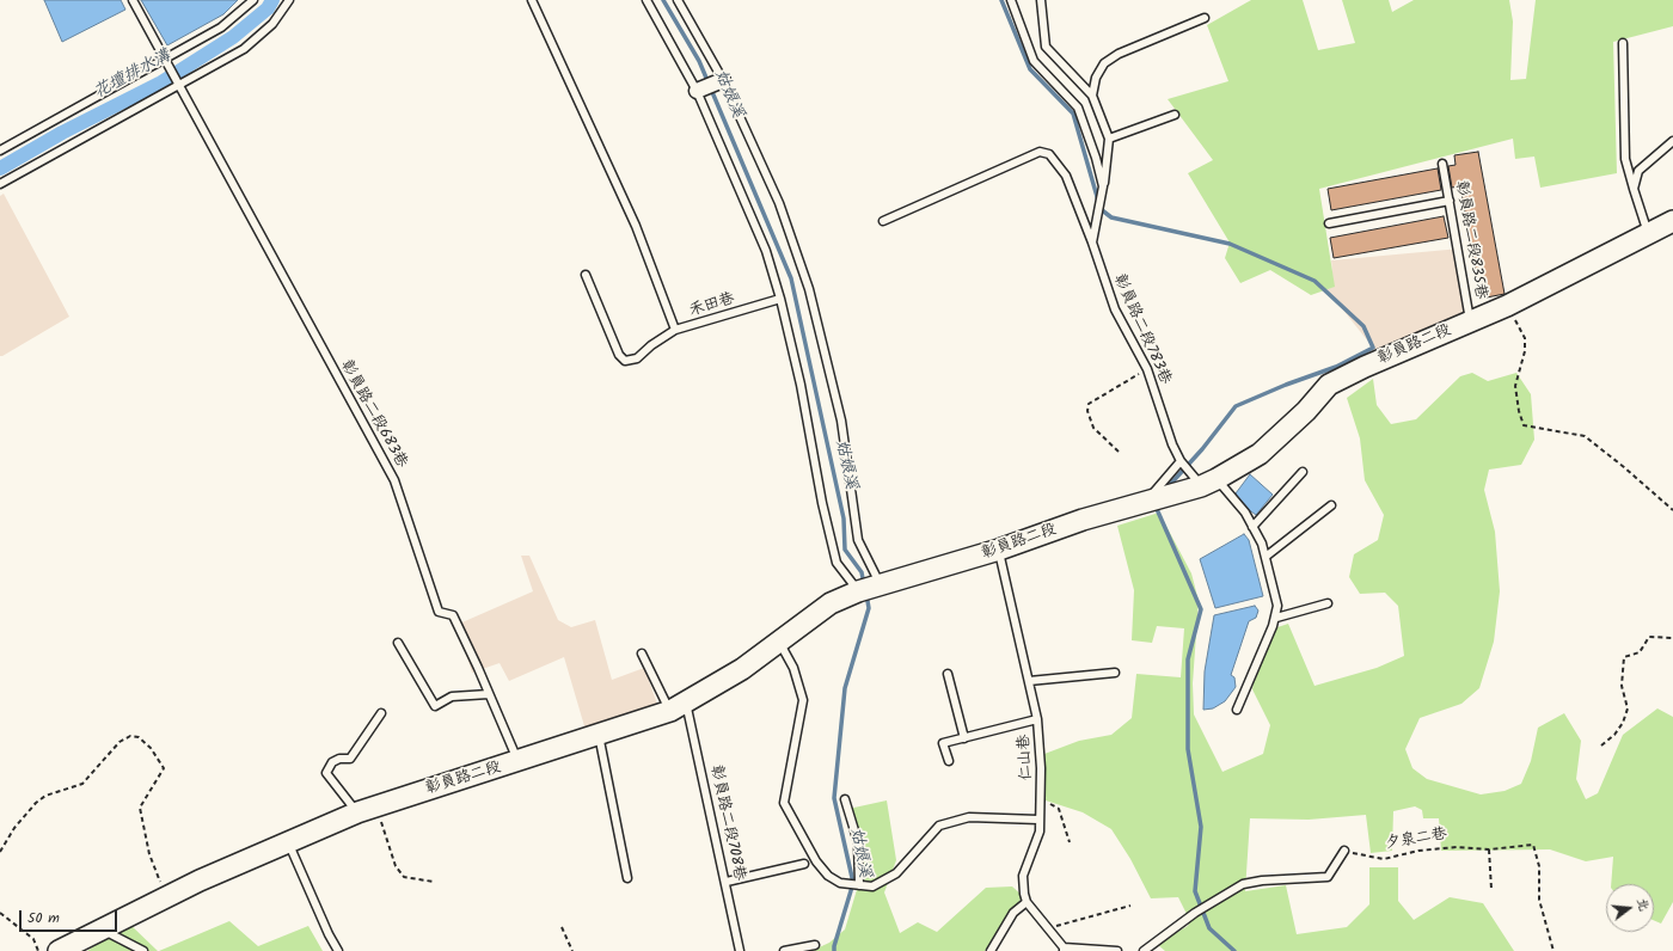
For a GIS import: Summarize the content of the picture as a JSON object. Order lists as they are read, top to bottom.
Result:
{
  "streets": {
    "main road": ["彰員路二段"],
    "lane": [
      "彰員路二段835巷",
      "禾田巷",
      "彰員路二段783巷",
      "彰員路二段683巷",
      "仁山巷",
      "彰員路二段708巷"
    ],
    "path": ["夕泉二巷"]
  },
  "crossings": [
    ["彰員路二段835巷", "彰員路二段"],
    ["彰員路二段783巷", "彰員路二段"],
    ["彰員路二段", "彰員路二段683巷"],
    ["彰員路二段", "仁山巷"],
    ["彰員路二段", "彰員路二段708巷"]
  ],
  "water": ["花壇排水溝", "姑娘溪"],
  "scale_bar": "50 m",
  "north": "right"
}
